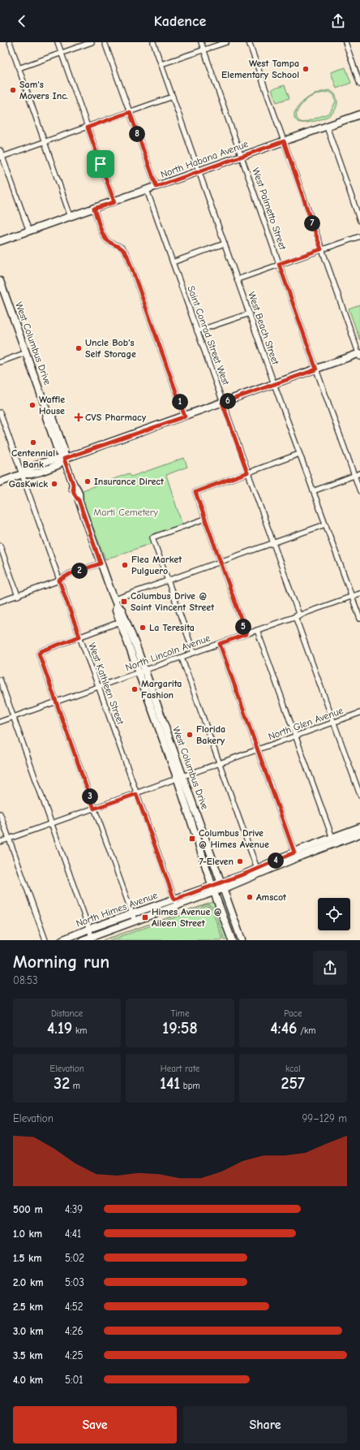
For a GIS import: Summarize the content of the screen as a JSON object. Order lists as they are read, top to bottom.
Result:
{
  "streets": {
    "street": [
      "North Habana Avenue",
      "West Palmetto Street",
      "West Beach Street",
      "Saint Conrad Street West",
      "West Columbus Drive",
      "North Lincoln Avenue",
      "West Kathleen Street",
      "North Glen Avenue",
      "North Himes Avenue"
    ]
  },
  "crossings": [
    ["North Habana Avenue", "West Palmetto Street"],
    ["North Habana Avenue", "West Beach Street"],
    ["North Habana Avenue", "Saint Conrad Street West"],
    ["West Beach Street", "North Lincoln Avenue"],
    ["Saint Conrad Street West", "North Lincoln Avenue"],
    ["Saint Conrad Street West", "North Glen Avenue"],
    ["West Columbus Drive", "North Lincoln Avenue"],
    ["West Columbus Drive", "North Glen Avenue"],
    ["West Columbus Drive", "North Himes Avenue"],
    ["North Lincoln Avenue", "West Kathleen Street"],
    ["West Kathleen Street", "North Glen Avenue"],
    ["West Kathleen Street", "North Himes Avenue"]
  ],
  "parks": ["Marti Cemetery"],
  "places": {
    "other": [
      "West Tampa Elementary School",
      "Sam's Movers Inc.",
      "Uncle Bob's Self Storage",
      "Waffle House",
      "Centennial Bank",
      "Insurance Direct",
      "GasKwick",
      "Flea Market Pulguero",
      "La Teresita",
      "Margarita Fashion",
      "Florida Bakery",
      "7-Eleven",
      "Amscot"
    ],
    "health": ["CVS Pharmacy"],
    "transit": ["Columbus Drive @ Saint Vincent Street", "Columbus Drive @ Himes Avenue", "Himes Avenue @ Aileen Street"]
  },
  "page": {
    "header": "Kadence",
    "pins": [
      "8",
      "7",
      "6",
      "1",
      "2",
      "5",
      "3",
      "4"
    ],
    "heading": ["Morning run", "08:53"],
    "stats": [
      ["Distance", "4.19 km"],
      ["Time", "19:58"],
      ["Pace", "4:46 /km"],
      ["Elevation", "32 m"],
      ["Heart rate", "141 bpm"],
      ["kcal", "257"]
    ],
    "chart": ["Elevation", "99–129 m"],
    "list": [
      {
        "name": "500 m",
        "note": "4:39"
      },
      {
        "name": "1.0 km",
        "note": "4:41"
      },
      {
        "name": "1.5 km",
        "note": "5:02"
      },
      {
        "name": "2.0 km",
        "note": "5:03"
      },
      {
        "name": "2.5 km",
        "note": "4:52"
      },
      {
        "name": "3.0 km",
        "note": "4:26"
      },
      {
        "name": "3.5 km",
        "note": "4:25"
      },
      {
        "name": "4.0 km",
        "note": "5:01"
      }
    ],
    "buttons": ["Save", "Share"]
  }
}
